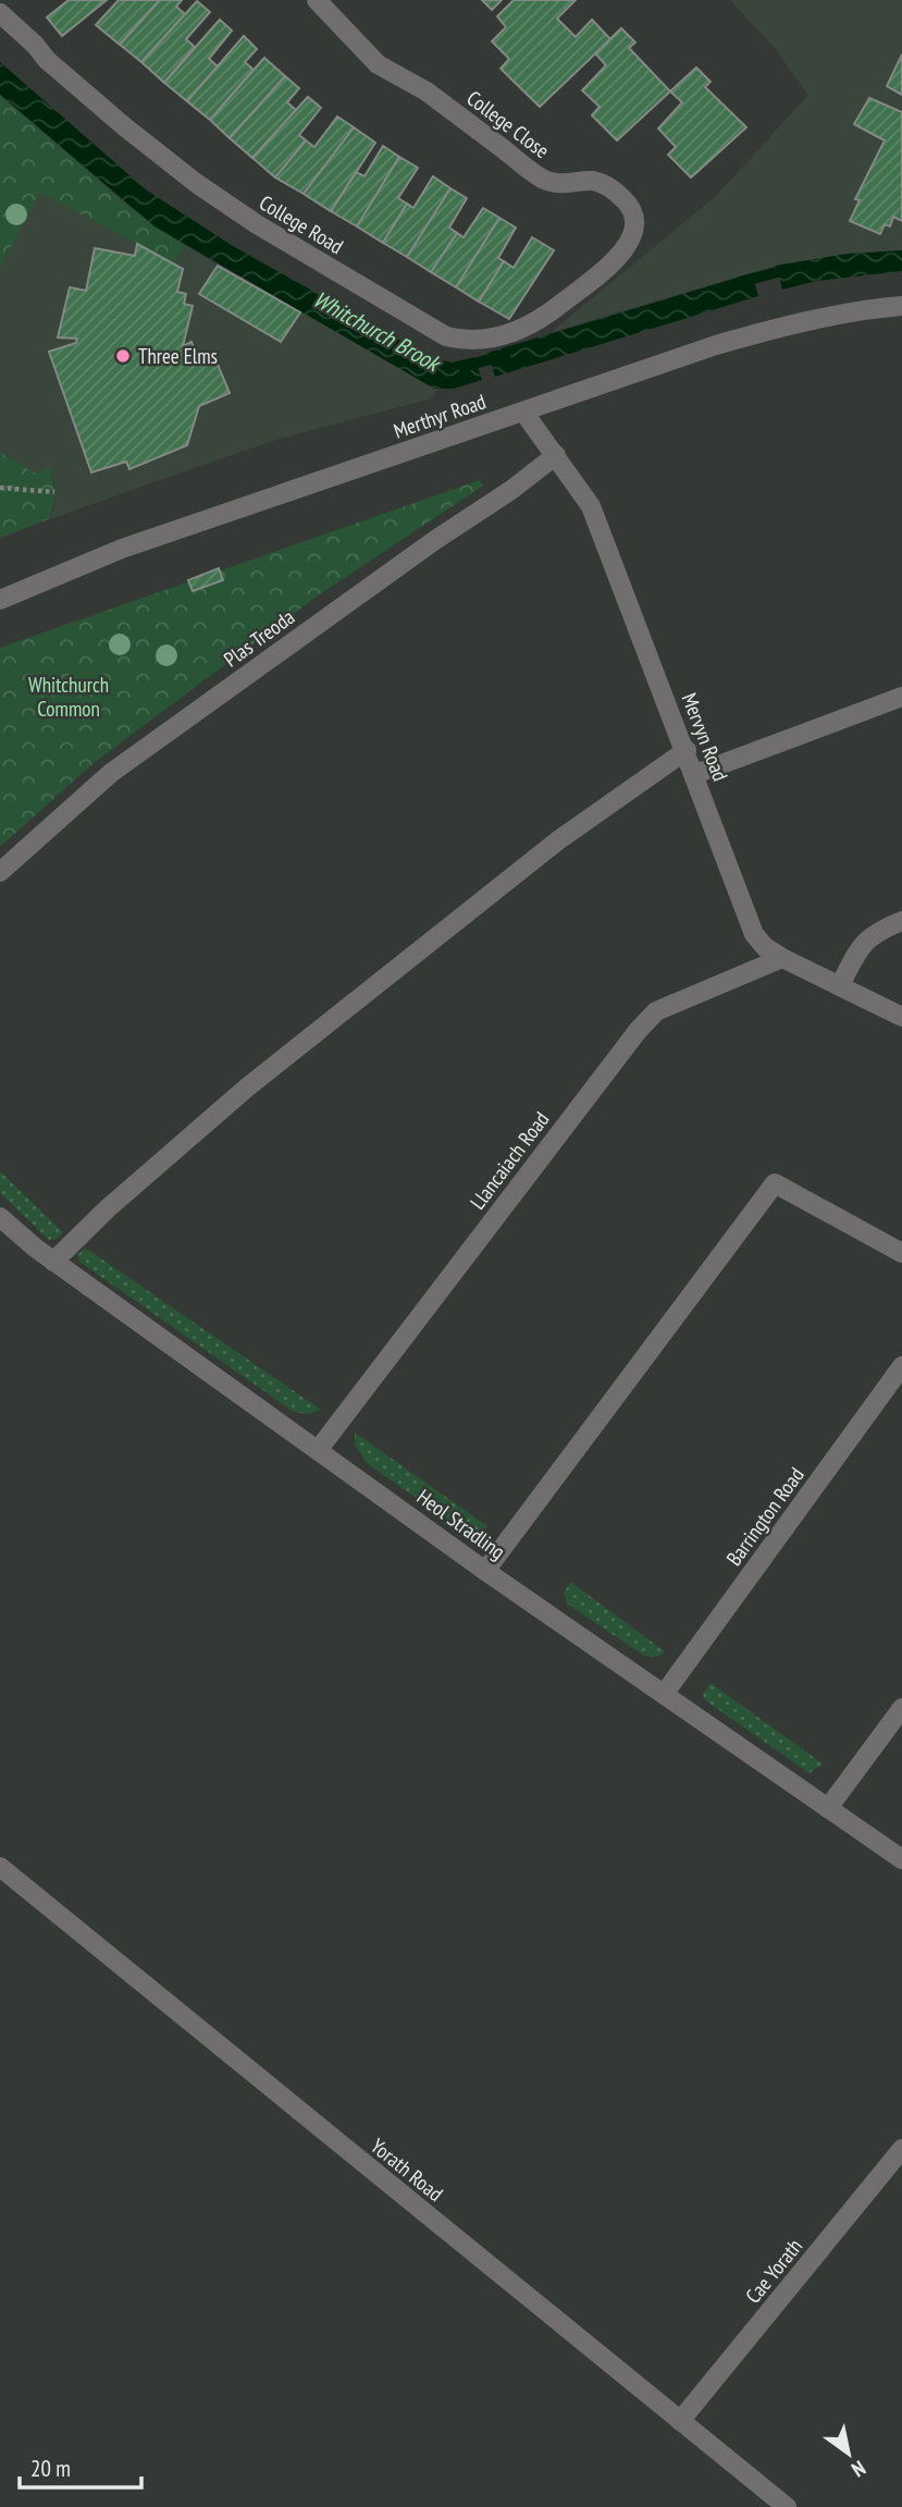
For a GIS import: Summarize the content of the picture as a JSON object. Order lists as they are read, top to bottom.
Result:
{
  "streets": {
    "street": [
      "College Close",
      "College Road",
      "Merthyr Road",
      "Plas Treoda",
      "Mervyn Road",
      "Llancaiach Road",
      "Barrington Road",
      "Heol Stradling",
      "Yorath Road",
      "Cae Yorath"
    ]
  },
  "crossings": [
    ["College Close", "College Road"],
    ["Merthyr Road", "Mervyn Road"],
    ["Plas Treoda", "Mervyn Road"],
    ["Mervyn Road", "Llancaiach Road"],
    ["Llancaiach Road", "Heol Stradling"],
    ["Barrington Road", "Heol Stradling"],
    ["Yorath Road", "Cae Yorath"]
  ],
  "water": ["Whitchurch Brook"],
  "parks": ["Whitchurch Common"],
  "places": ["Three Elms"],
  "scale_bar": "20 m",
  "north": "bottom right"
}
